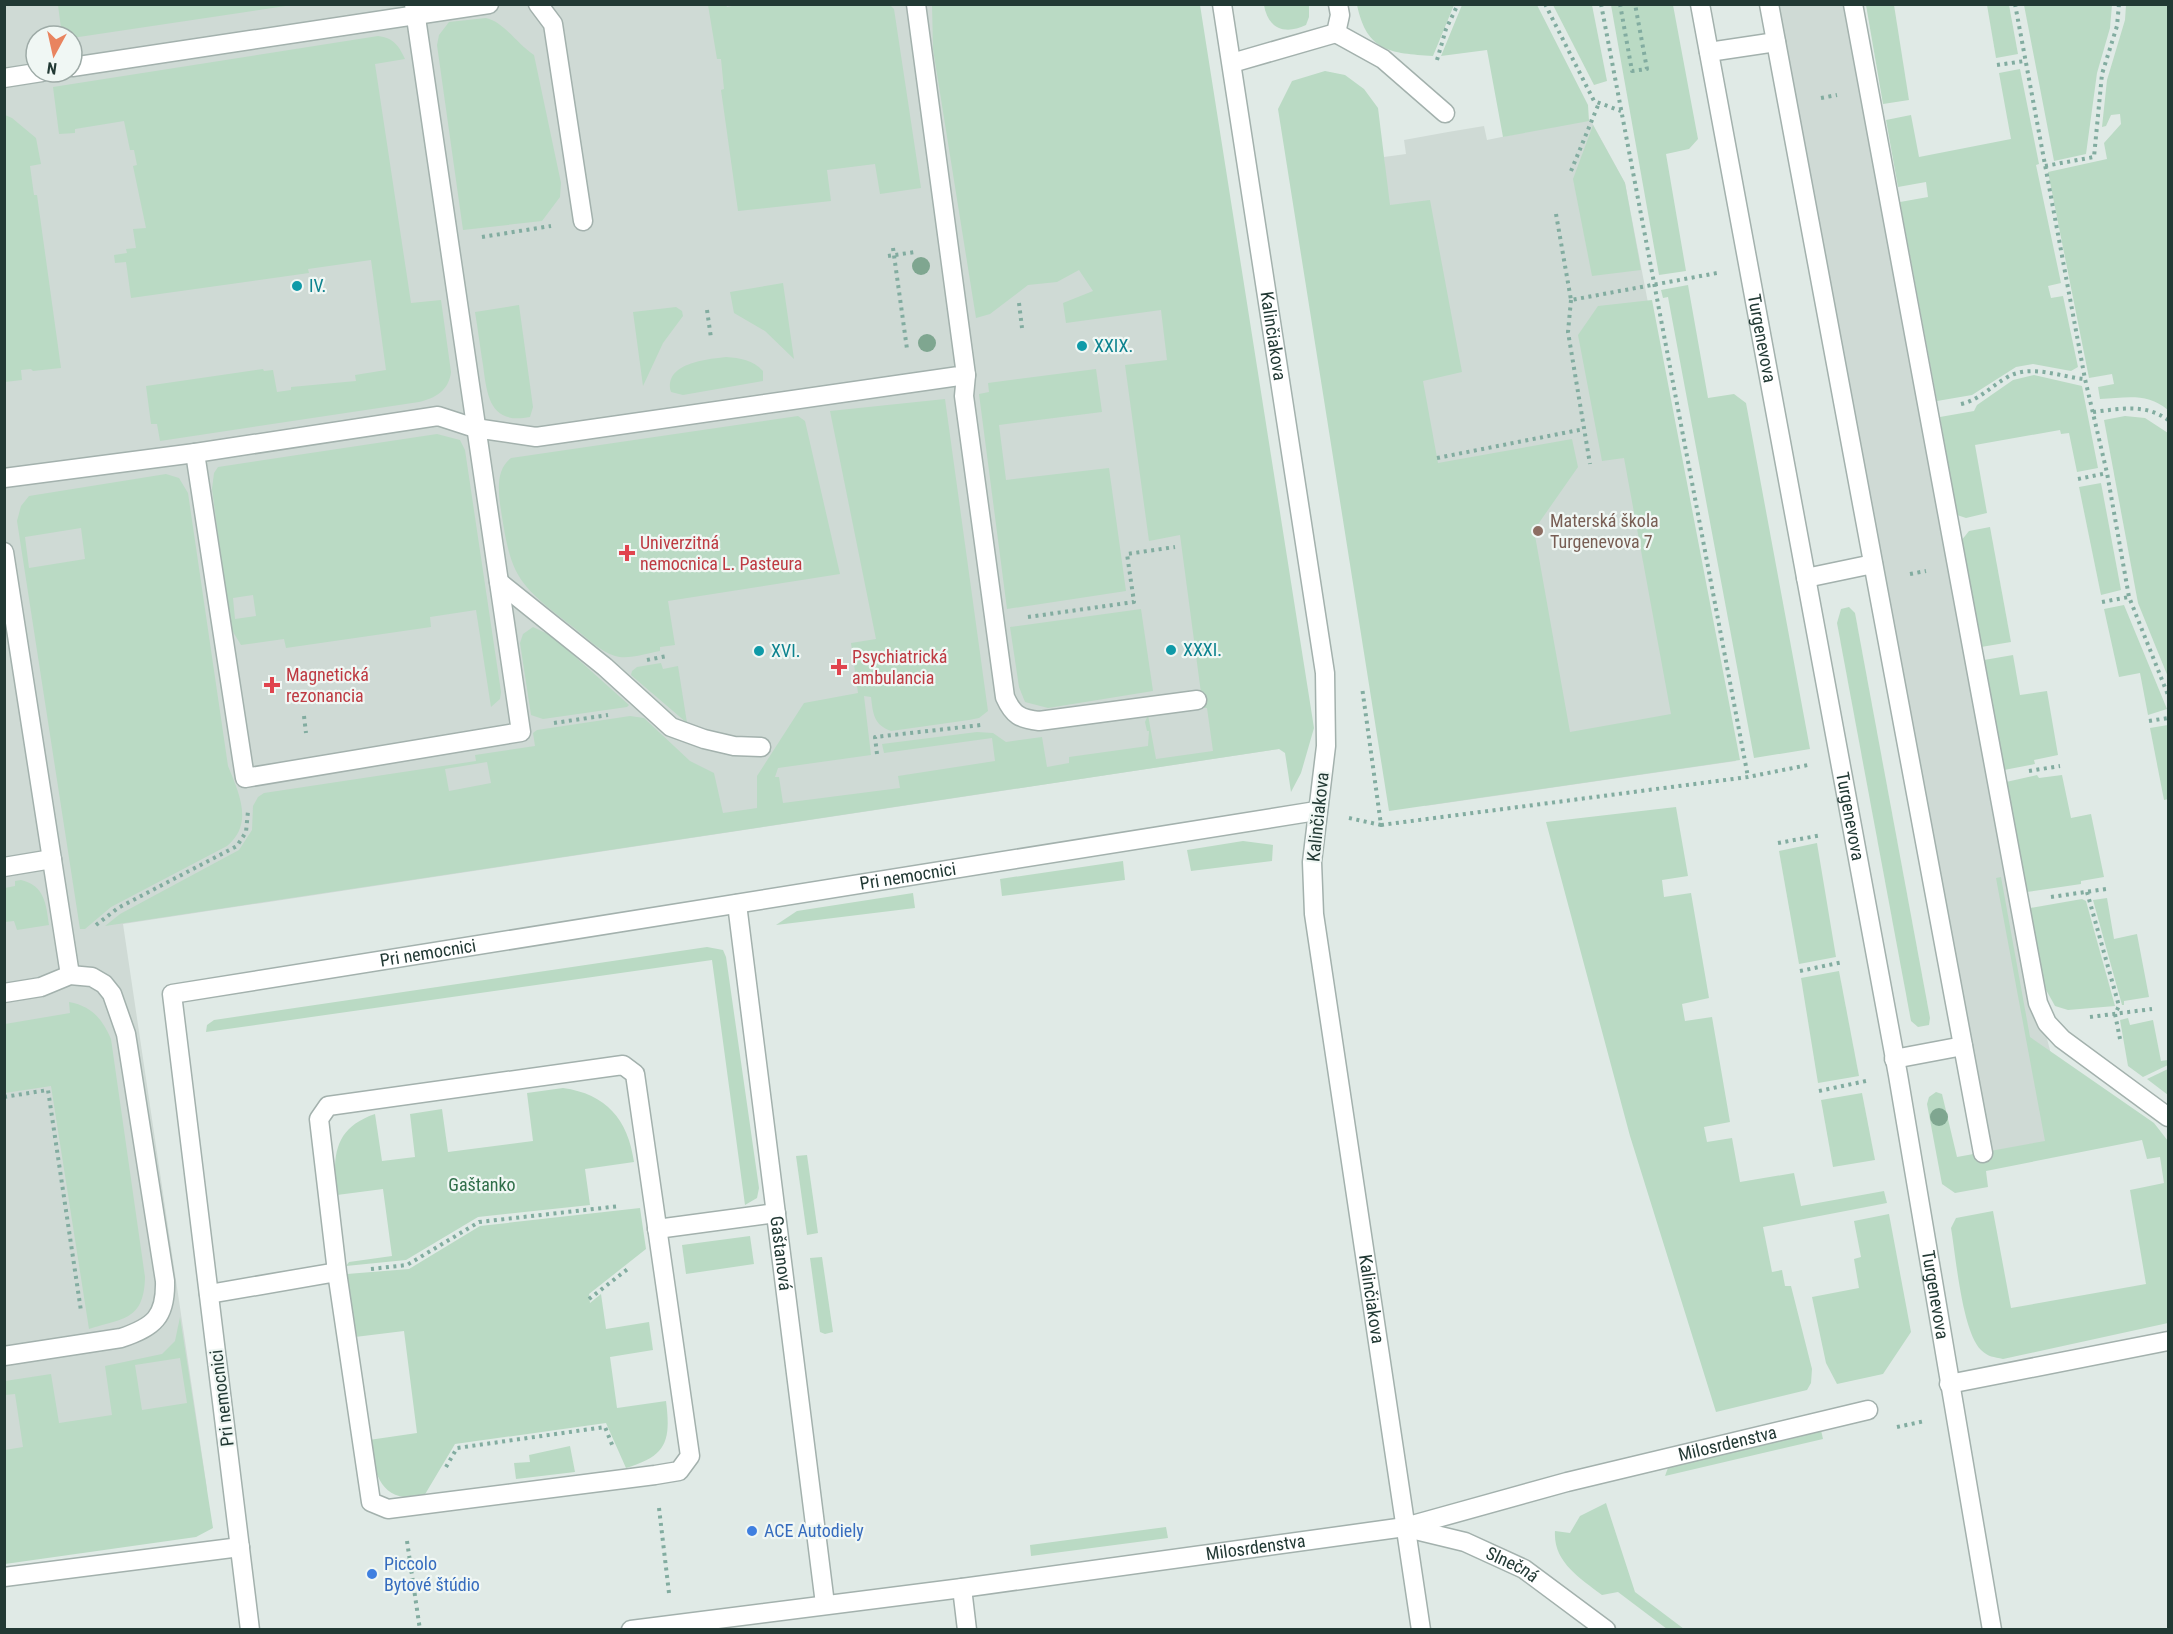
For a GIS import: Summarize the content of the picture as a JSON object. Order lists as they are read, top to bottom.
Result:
{
  "streets": {
    "street": [
      "Kalinčiakova",
      "Turgenevova",
      "Pri nemocnici",
      "Gaštanová",
      "Milosrdenstva",
      "Slnečná"
    ]
  },
  "crossings": [
    ["Kalinčiakova", "Pri nemocnici"],
    ["Kalinčiakova", "Milosrdenstva"],
    ["Kalinčiakova", "Slnečná"],
    ["Pri nemocnici", "Gaštanová"],
    ["Gaštanová", "Milosrdenstva"],
    ["Milosrdenstva", "Slnečná"]
  ],
  "parks": ["Gaštanko"],
  "places": {
    "other": [
      "IV.",
      "XXIX.",
      "Materská škola Turgenevova 7",
      "XXXI.",
      "XVI.",
      "ACE Autodiely",
      "Piccolo Bytové štúdio"
    ],
    "health": ["Univerzitná nemocnica L. Pasteura", "Psychiatrická ambulancia", "Magnetická rezonancia"]
  },
  "north": "bottom"
}
